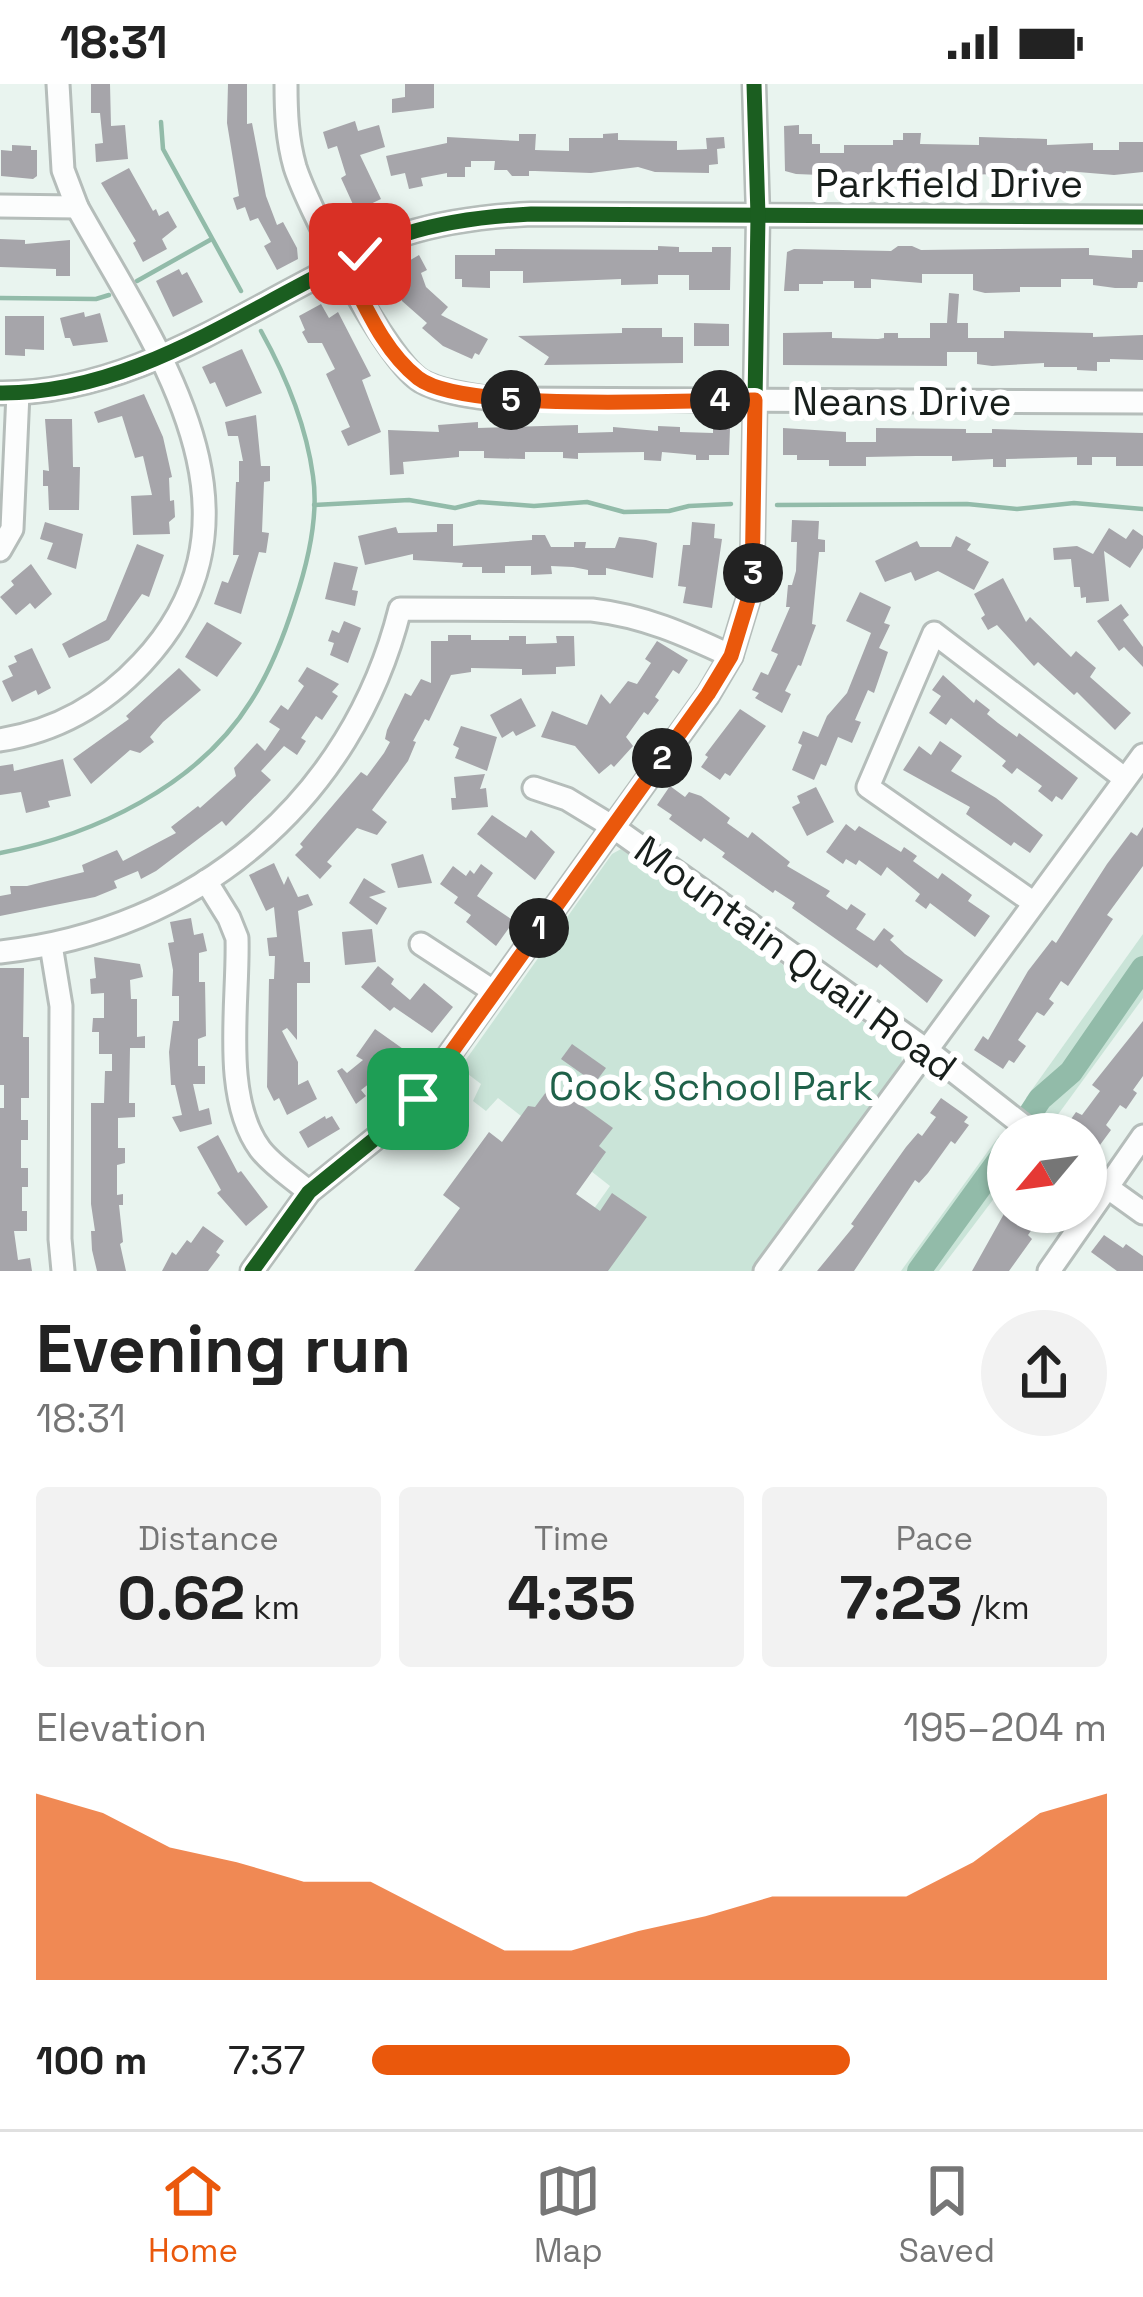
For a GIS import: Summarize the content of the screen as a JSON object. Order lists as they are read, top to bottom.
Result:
{
  "streets": {
    "street": ["Parkfield Drive", "Neans Drive", "Mountain Quail Road"]
  },
  "crossings": [
    ["Parkfield Drive", "Neans Drive"]
  ],
  "parks": ["Cook School Park"],
  "north": "bottom left",
  "page": {
    "status": "18:31",
    "pins": [
      "4",
      "5",
      "3",
      "2",
      "1"
    ],
    "heading": ["Evening run", "18:31"],
    "stats": [
      ["Distance", "0.62 km"],
      ["Time", "4:35"],
      ["Pace", "7:23 /km"]
    ],
    "chart": ["Elevation", "195–204 m"],
    "list": [
      {
        "name": "100 m",
        "note": "7:37"
      }
    ],
    "tabs": ["Home", "Map", "Saved"]
  }
}
